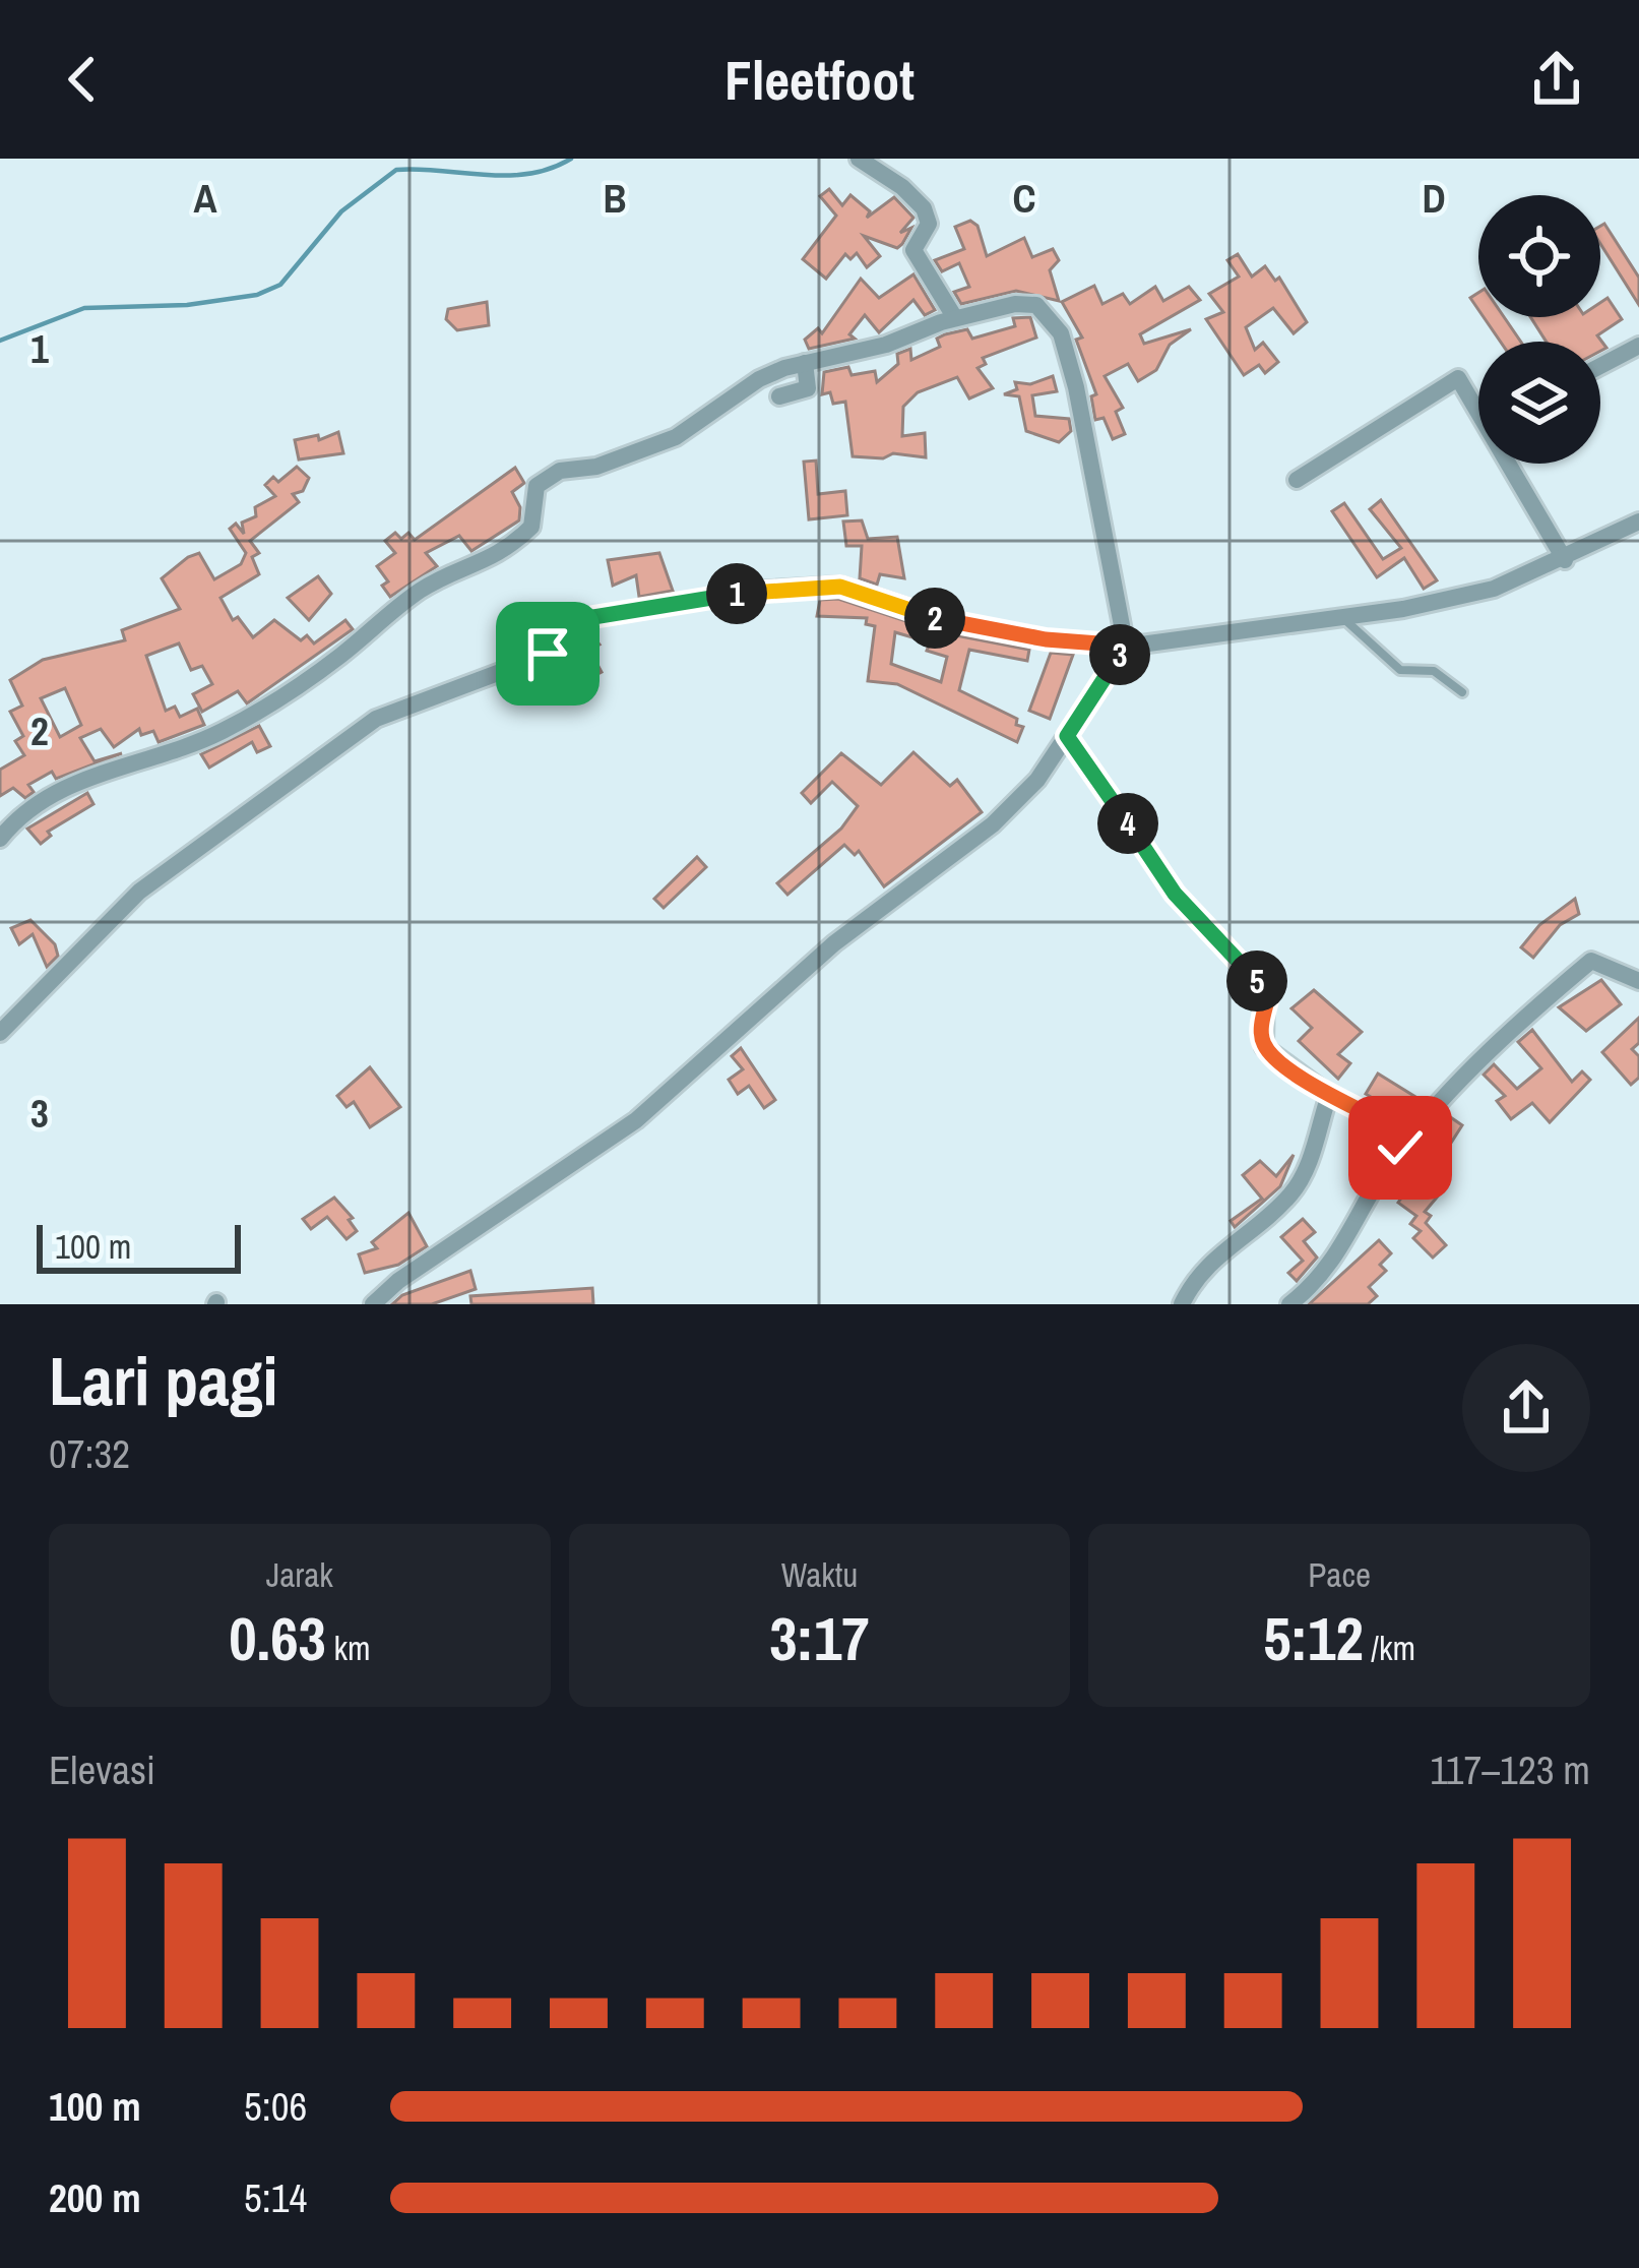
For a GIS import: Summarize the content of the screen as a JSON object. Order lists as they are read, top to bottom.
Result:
{
  "scale_bar": "100 m",
  "page": {
    "header": "Fleetfoot",
    "pins": [
      "1",
      "2",
      "3",
      "4",
      "5"
    ],
    "scale": "100 m",
    "heading": ["Lari pagi", "07:32"],
    "stats": [
      ["Jarak", "0.63 km"],
      ["Waktu", "3:17"],
      ["Pace", "5:12 /km"]
    ],
    "chart": ["Elevasi", "117–123 m"],
    "list": [
      {
        "name": "100 m",
        "note": "5:06"
      },
      {
        "name": "200 m",
        "note": "5:14"
      }
    ]
  },
  "grid": {
    "columns": [
      "A",
      "B",
      "C",
      "D"
    ],
    "rows": ["1", "2", "3"]
  }
}
